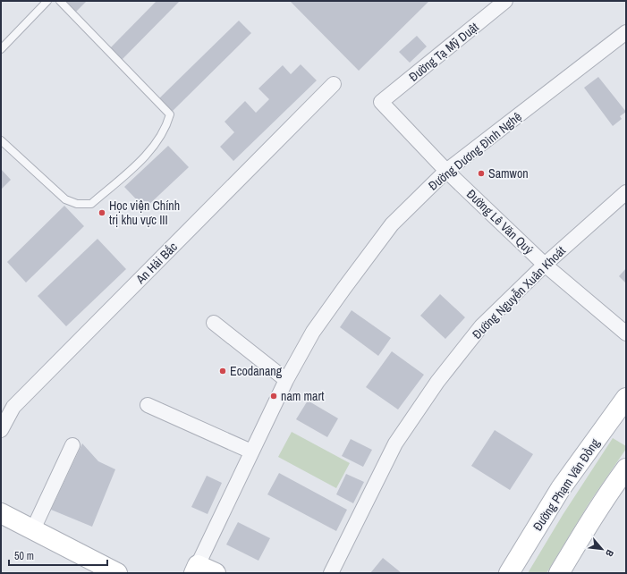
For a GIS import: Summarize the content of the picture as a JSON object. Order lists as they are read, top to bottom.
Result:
{
  "streets": {
    "main road": ["Đường Phạm Văn Đồng"],
    "street": [
      "Đường Tạ Mỹ Duật",
      "Đường Dương Đình Nghệ",
      "Đường Lê Văn Quý",
      "An Hải Bắc",
      "Đường Nguyễn Xuân Khoát"
    ]
  },
  "crossings": [
    ["Đường Tạ Mỹ Duật", "Đường Lê Văn Quý"],
    ["Đường Dương Đình Nghệ", "Đường Lê Văn Quý"],
    ["Đường Lê Văn Quý", "Đường Nguyễn Xuân Khoát"]
  ],
  "places": [
    "Samwon",
    "Học viện Chính trị khu vực III",
    "Ecodanang",
    "nam mart"
  ],
  "scale_bar": "50 m",
  "north": "bottom right"
}
